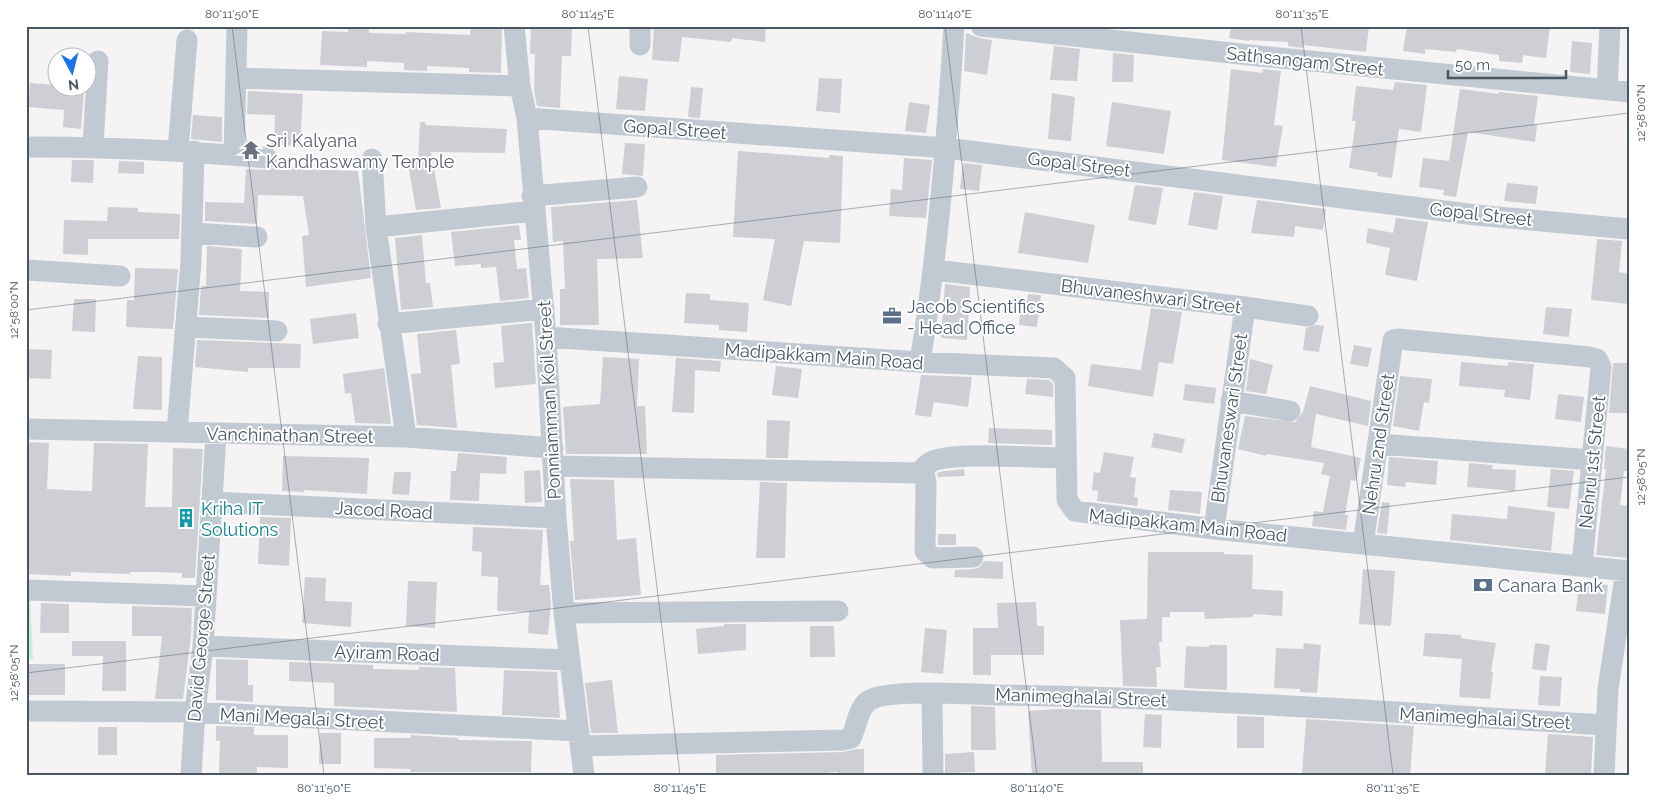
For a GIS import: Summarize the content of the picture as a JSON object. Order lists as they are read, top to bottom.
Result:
{
  "streets": {
    "street": [
      "Sathsangam Street",
      "Gopal Street",
      "Bhuvaneshwari Street",
      "Madipakkam Main Road",
      "Ponniamman Koil Street",
      "Bhuvaneswari Street",
      "Vanchinathan Street",
      "Nehru 2nd Street",
      "Nehru 1st Street",
      "Jacod Road",
      "David George Street",
      "Ayiram Road",
      "Manimeghalai Street",
      "Mani Megalai Street"
    ]
  },
  "crossings": [
    ["Gopal Street", "Ponniamman Koil Street"],
    ["Bhuvaneshwari Street", "Bhuvaneswari Street"],
    ["Madipakkam Main Road", "Ponniamman Koil Street"],
    ["Madipakkam Main Road", "Bhuvaneswari Street"],
    ["Madipakkam Main Road", "Nehru 2nd Street"],
    ["Madipakkam Main Road", "Nehru 1st Street"],
    ["Ponniamman Koil Street", "Vanchinathan Street"],
    ["Ponniamman Koil Street", "Jacod Road"],
    ["Ponniamman Koil Street", "Ayiram Road"],
    ["Ponniamman Koil Street", "Manimeghalai Street"],
    ["Ponniamman Koil Street", "Mani Megalai Street"],
    ["Vanchinathan Street", "David George Street"],
    ["Nehru 2nd Street", "Nehru 1st Street"],
    ["Jacod Road", "David George Street"],
    ["David George Street", "Ayiram Road"],
    ["David George Street", "Mani Megalai Street"],
    ["Manimeghalai Street", "Mani Megalai Street"]
  ],
  "places": {
    "temple": ["Sri Kalyana Kandhaswamy Temple"],
    "office": ["Jacob Scientifics - Head Office"],
    "building": ["Kriha IT Solutions"],
    "bank": ["Canara Bank"]
  },
  "scale_bar": "50 m",
  "north": "bottom",
  "coordinates": [
    "80°11'50\"E",
    "80°11'45\"E",
    "80°11'40\"E",
    "80°11'35\"E",
    "12°58'00\"N",
    "12°58'05\"N"
  ]
}
